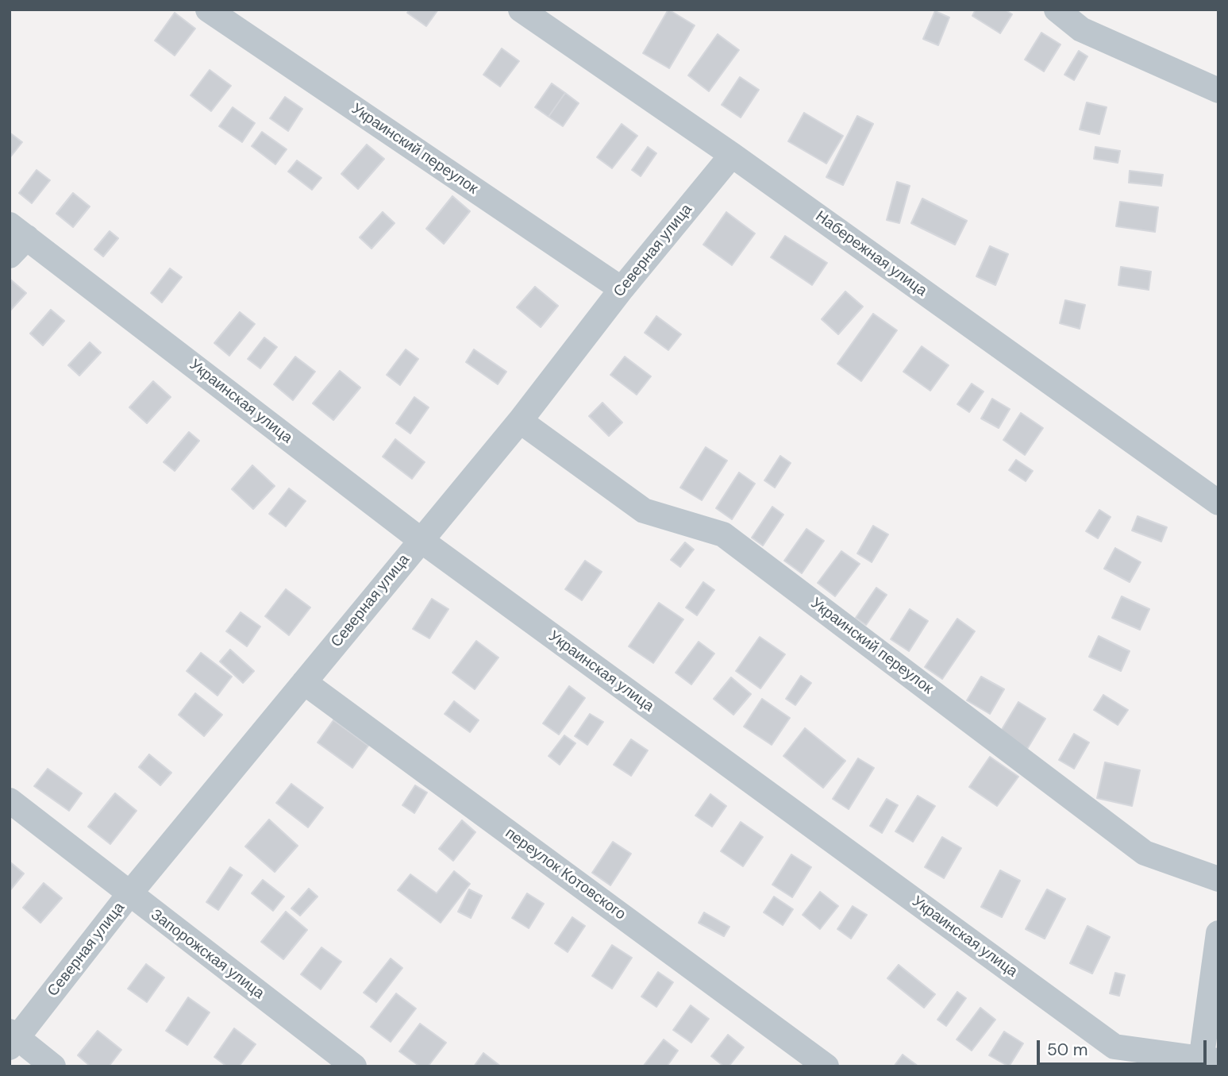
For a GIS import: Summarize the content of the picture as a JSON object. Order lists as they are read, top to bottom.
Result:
{
  "streets": {
    "street": [
      "Украинский переулок",
      "Северная улица",
      "Набережная улица",
      "Украинская улица",
      "переулок Котовского",
      "Запорожская улица"
    ]
  },
  "crossings": [
    ["Украинский переулок", "Северная улица"],
    ["Северная улица", "Набережная улица"],
    ["Северная улица", "Украинская улица"],
    ["Северная улица", "переулок Котовского"],
    ["Северная улица", "Запорожская улица"]
  ],
  "scale_bar": "50 m"
}
